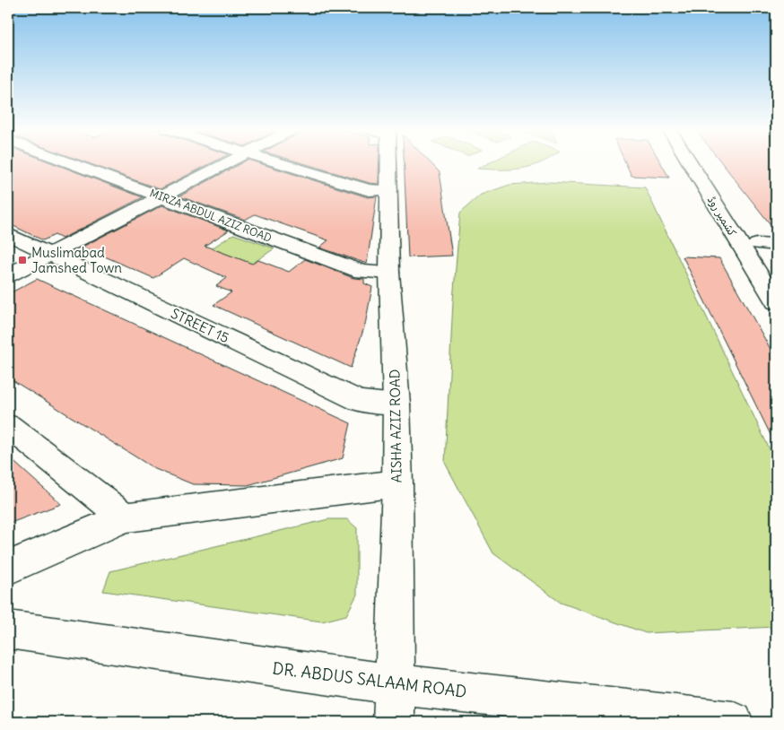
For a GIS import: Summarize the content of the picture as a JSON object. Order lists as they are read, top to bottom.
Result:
{
  "streets": {
    "street": [
      "MIRZA ABDUL AZIZ ROAD",
      "کشمیر روڈ",
      "STREET 15",
      "AISHA AZIZ ROAD",
      "DR. ABDUS SALAAM ROAD"
    ]
  },
  "crossings": [
    ["MIRZA ABDUL AZIZ ROAD", "AISHA AZIZ ROAD"],
    ["STREET 15", "AISHA AZIZ ROAD"],
    ["AISHA AZIZ ROAD", "DR. ABDUS SALAAM ROAD"]
  ],
  "places": {
    "transit": ["Muslimabad Jamshed Town"]
  }
}
